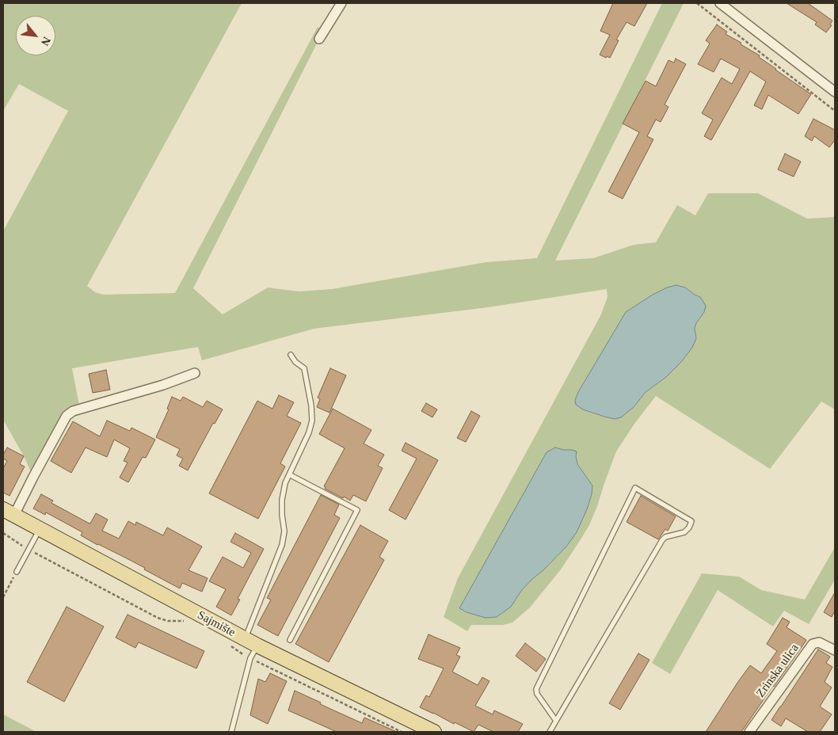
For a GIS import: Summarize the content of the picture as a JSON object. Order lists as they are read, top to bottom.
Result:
{
  "streets": {
    "main road": ["Sajmište"],
    "street": ["Zrinska ulica"]
  },
  "north": "bottom right"
}
